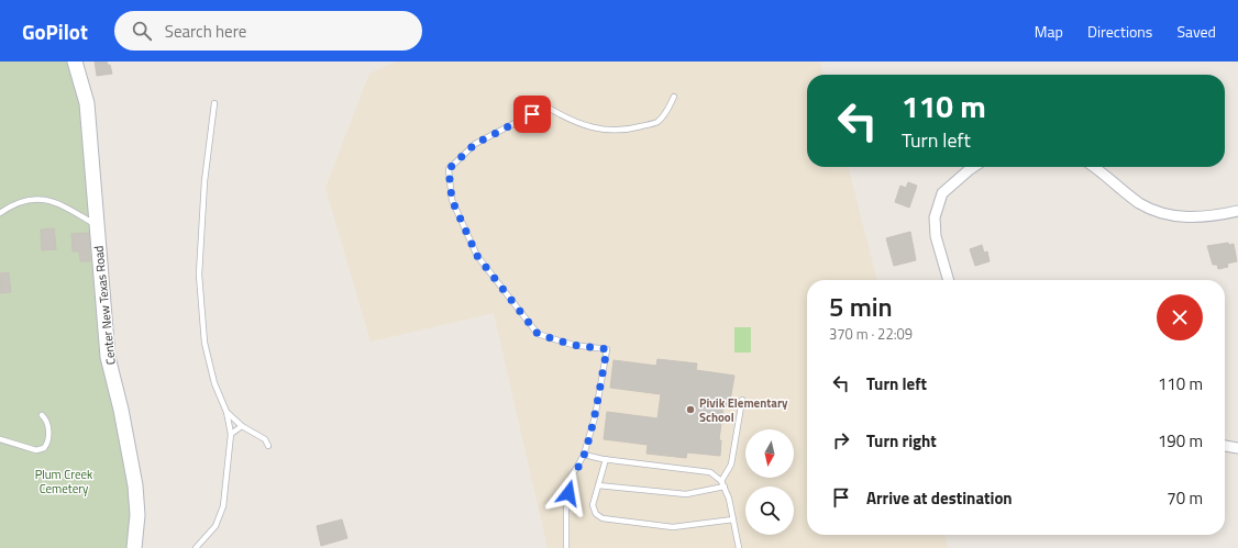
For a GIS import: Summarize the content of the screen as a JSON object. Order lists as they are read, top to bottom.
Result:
{
  "streets": {
    "street": ["Center New Texas Road"]
  },
  "parks": ["Plum Creek Cemetery"],
  "places": ["Pivik Elementary School"],
  "north": "bottom",
  "page": {
    "header": "GoPilot",
    "search": "Search here",
    "nav": ["Map", "Directions", "Saved"],
    "turn": ["110 m", "Turn left"],
    "heading": ["5 min", "370 m · 22:09"],
    "list": [
      {
        "name": "Turn left",
        "value": "110 m"
      },
      {
        "name": "Turn right",
        "value": "190 m"
      },
      {
        "name": "Arrive at destination",
        "value": "70 m"
      }
    ]
  }
}
